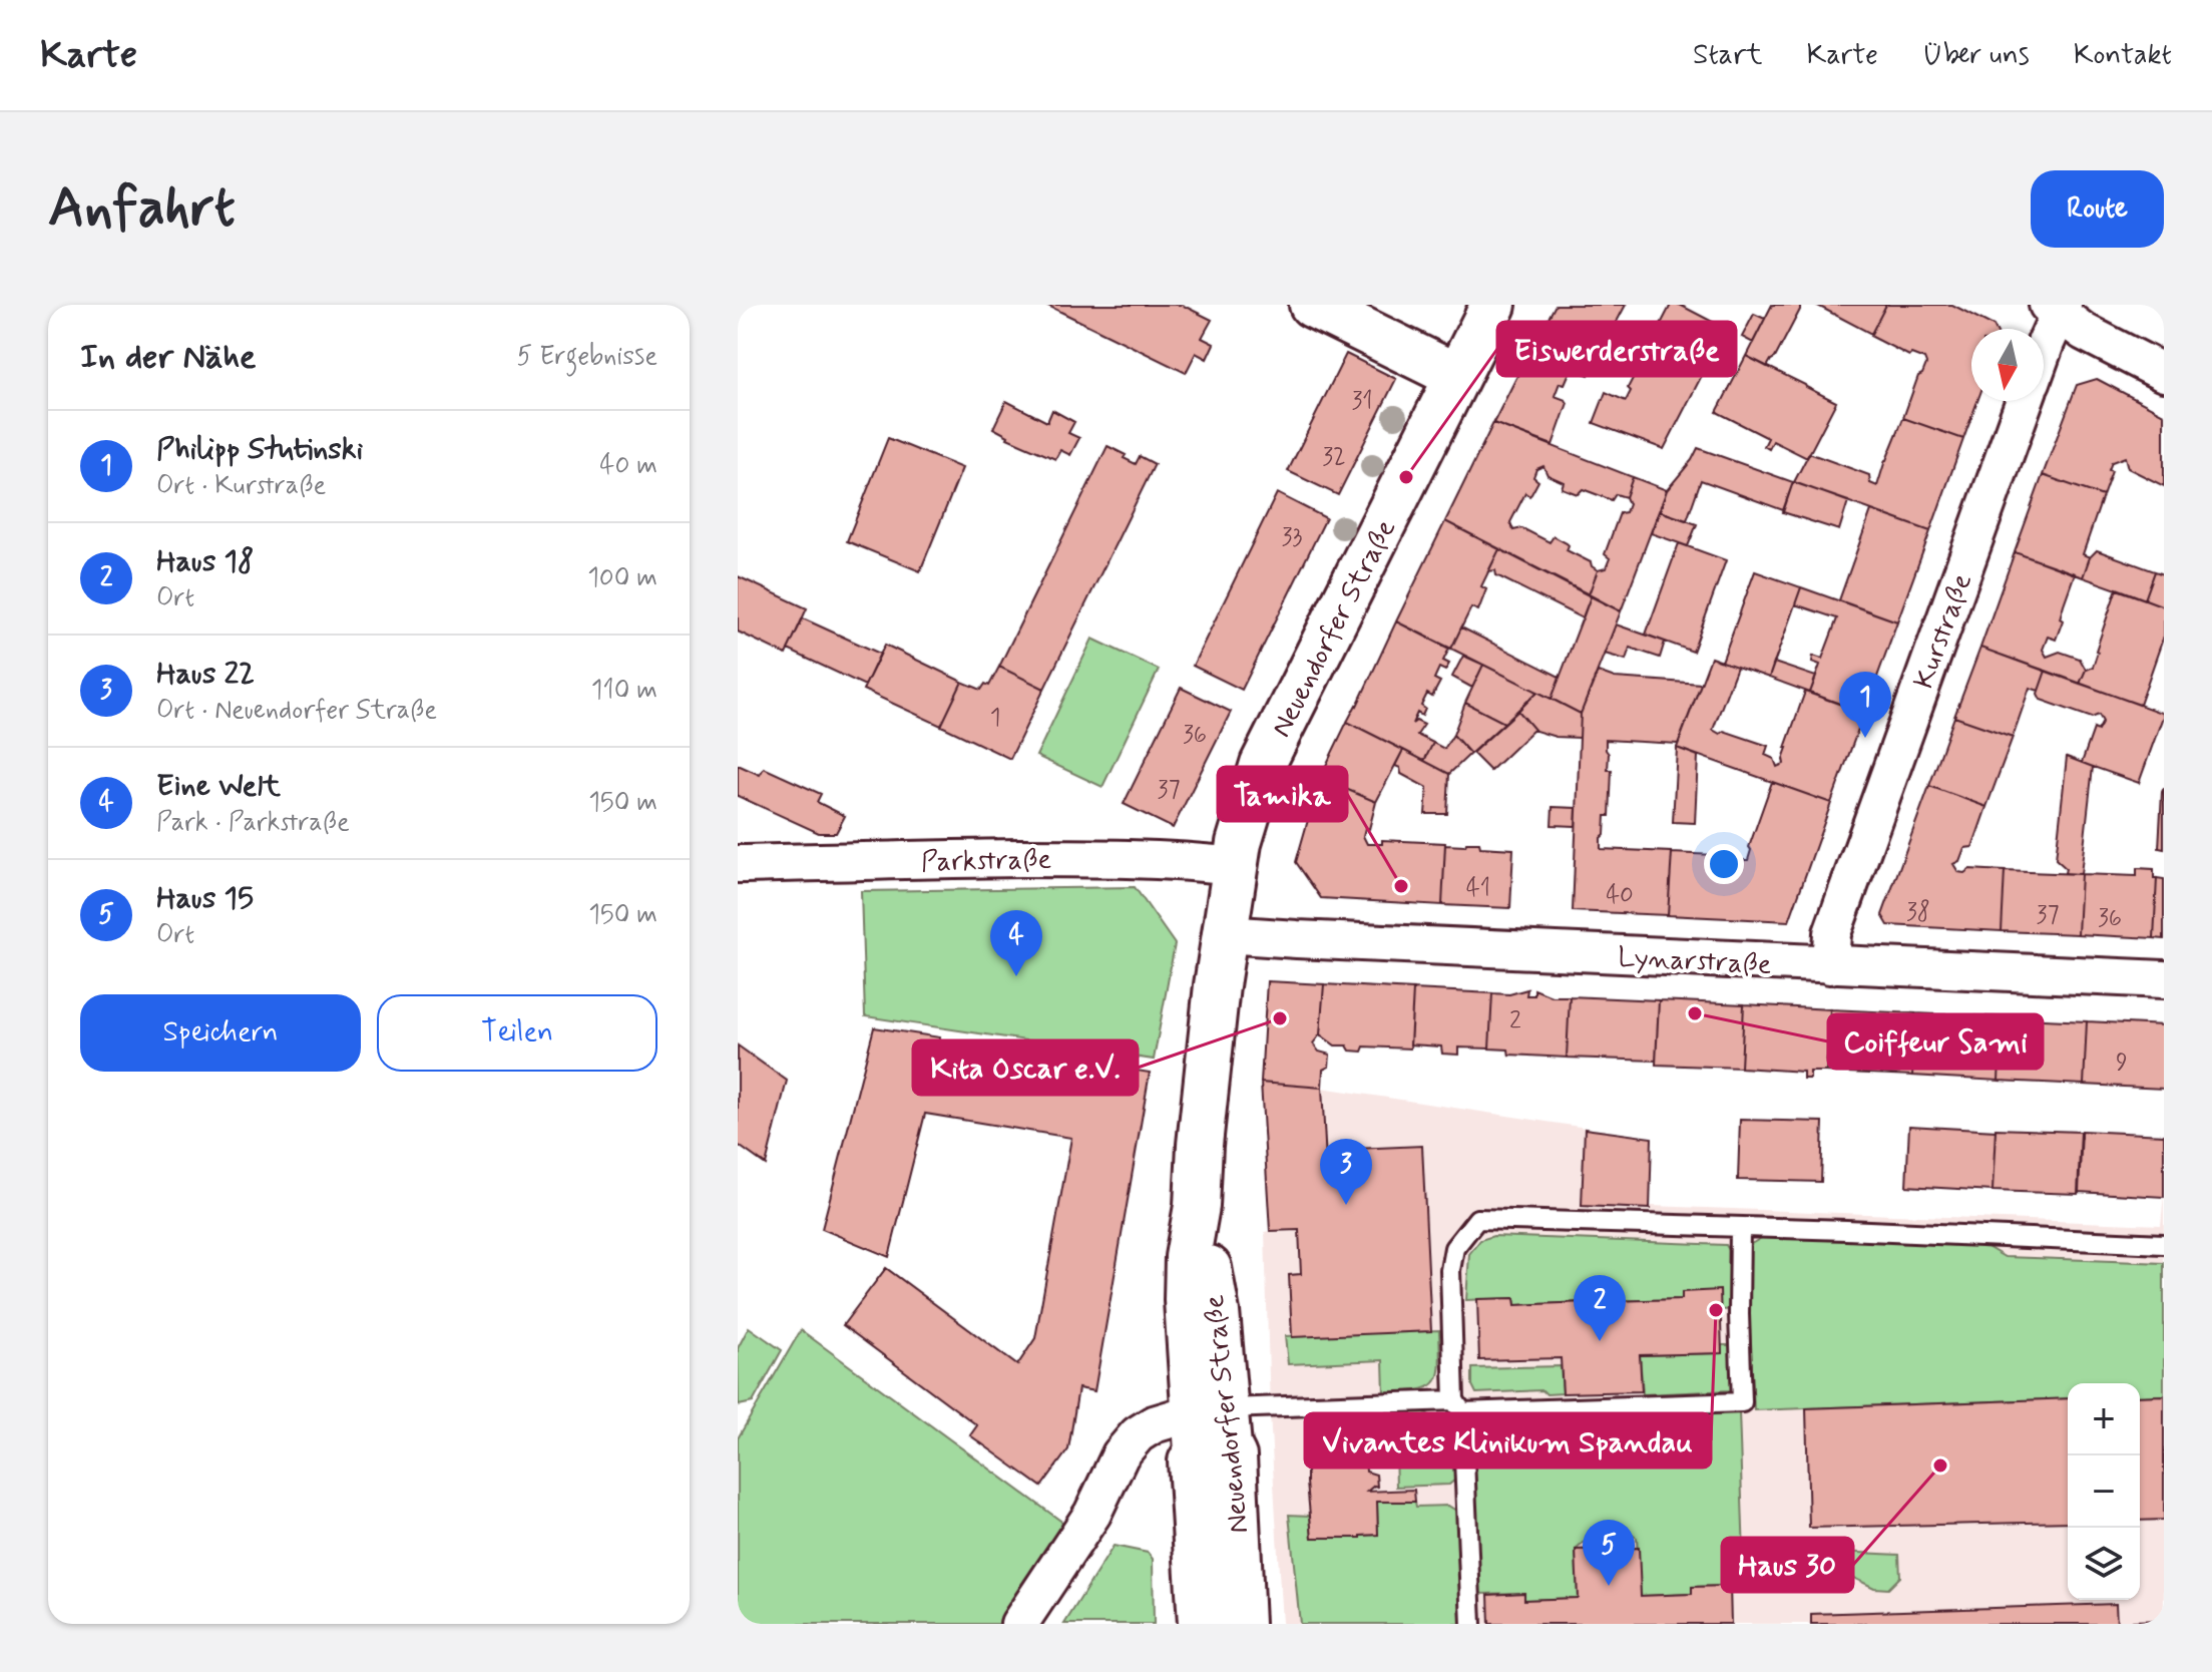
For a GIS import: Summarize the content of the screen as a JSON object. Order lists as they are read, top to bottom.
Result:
{
  "streets": {
    "main road": ["Neuendorfer Straße"],
    "street": ["Kurstraße", "Parkstraße", "Lynarstraße"]
  },
  "crossings": [
    ["Neuendorfer Straße", "Parkstraße"],
    ["Neuendorfer Straße", "Lynarstraße"],
    ["Kurstraße", "Lynarstraße"]
  ],
  "places": [
    "Eiswerderstraße",
    "Tamika",
    "Coiffeur Sami",
    "Kita Oscar e.V.",
    "Vivantes Klinikum Spandau",
    "Haus 30"
  ],
  "house_numbers": [
    "31",
    "32",
    "33",
    "1",
    "36",
    "37",
    "41",
    "40",
    "38",
    "37",
    "36",
    "2",
    "9"
  ],
  "north": "bottom",
  "page": {
    "header": "Karte",
    "nav": [
      "Start",
      "Karte",
      "Über uns",
      "Kontakt"
    ],
    "buttons": [
      "Route",
      ["Speichern", "Teilen"]
    ],
    "title": "Anfahrt",
    "heading": ["In der Nähe", "5 Ergebnisse"],
    "list": [
      {
        "mark": "1",
        "name": "Philipp Stutinski",
        "note": "Ort · Kurstraße",
        "value": "40 m"
      },
      {
        "mark": "2",
        "name": "Haus 18",
        "note": "Ort",
        "value": "100 m"
      },
      {
        "mark": "3",
        "name": "Haus 22",
        "note": "Ort · Neuendorfer Straße",
        "value": "110 m"
      },
      {
        "mark": "4",
        "name": "Eine Welt",
        "note": "Park · Parkstraße",
        "value": "150 m"
      },
      {
        "mark": "5",
        "name": "Haus 15",
        "note": "Ort",
        "value": "150 m"
      }
    ],
    "pins": [
      "1",
      "4",
      "3",
      "2",
      "5"
    ],
    "map_buttons": ["+", "−"]
  }
}
